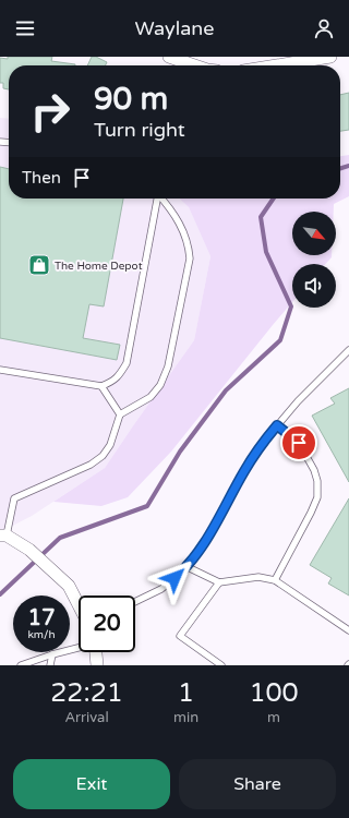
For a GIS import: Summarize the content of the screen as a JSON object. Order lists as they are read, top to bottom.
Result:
{
  "places": {
    "shop": ["The Home Depot"]
  },
  "north": "bottom right",
  "page": {
    "header": "Waylane",
    "turn": ["90 m", "Turn right"],
    "then": "Then",
    "speed": "17 km/h",
    "limit": "20",
    "eta": [
      "22:21",
      "Arrival",
      "1",
      "min",
      "100",
      "m"
    ],
    "buttons": ["Exit", "Share"]
  }
}
